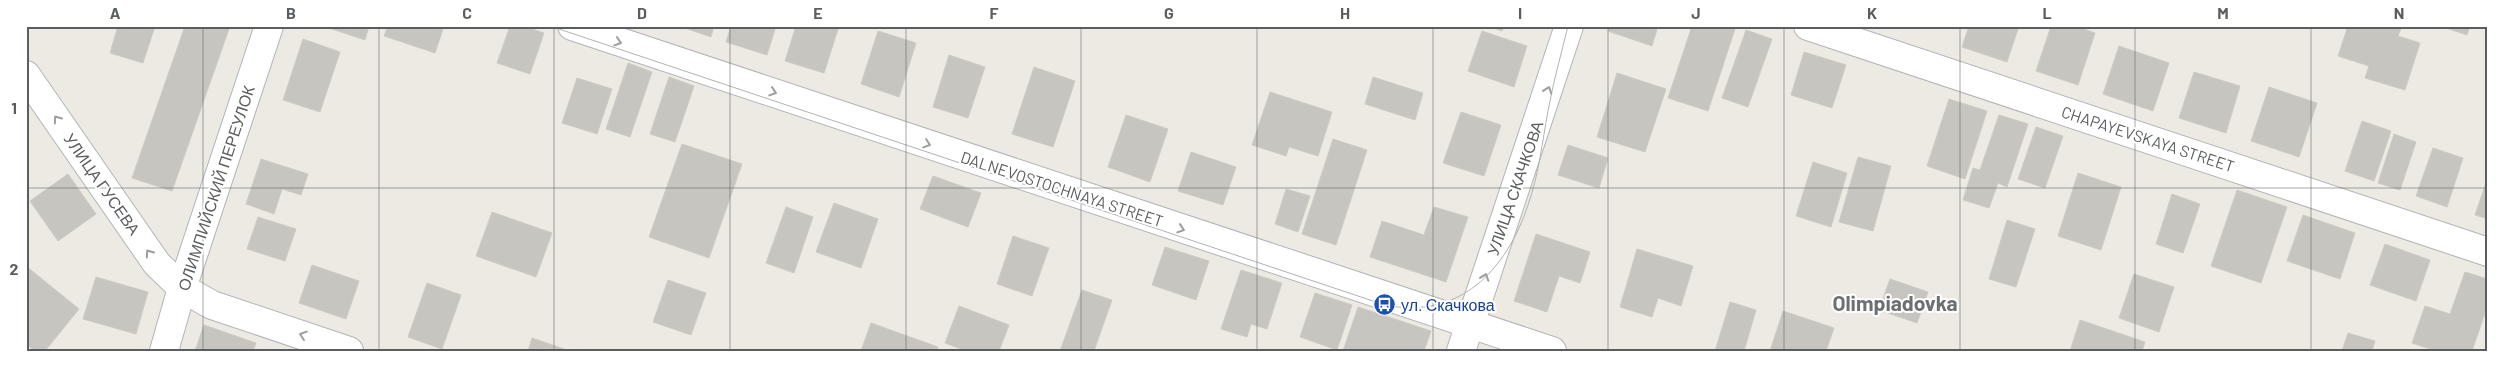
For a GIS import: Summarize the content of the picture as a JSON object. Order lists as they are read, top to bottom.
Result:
{
  "streets": {
    "street": [
      "CHAPAYEVSKAYA STREET",
      "УЛИЦА ГУСЕВА",
      "ОЛИМПИЙСКИЙ ПЕРЕУЛОК",
      "УЛИЦА СКАЧКОВА",
      "DALNEVOSTOCHNAYA STREET"
    ]
  },
  "crossings": [
    ["УЛИЦА ГУСЕВА", "ОЛИМПИЙСКИЙ ПЕРЕУЛОК"],
    ["УЛИЦА СКАЧКОВА", "DALNEVOSTOCHNAYA STREET"]
  ],
  "one_way": ["УЛИЦА ГУСЕВА", "УЛИЦА СКАЧКОВА", "DALNEVOSTOCHNAYA STREET"],
  "districts": ["Olimpiadovka"],
  "places": {
    "bus stop": ["ул. Скачкова"]
  },
  "grid": {
    "columns": [
      "A",
      "B",
      "C",
      "D",
      "E",
      "F",
      "G",
      "H",
      "I",
      "J",
      "K",
      "L",
      "M",
      "N"
    ],
    "rows": ["1", "2"]
  }
}
